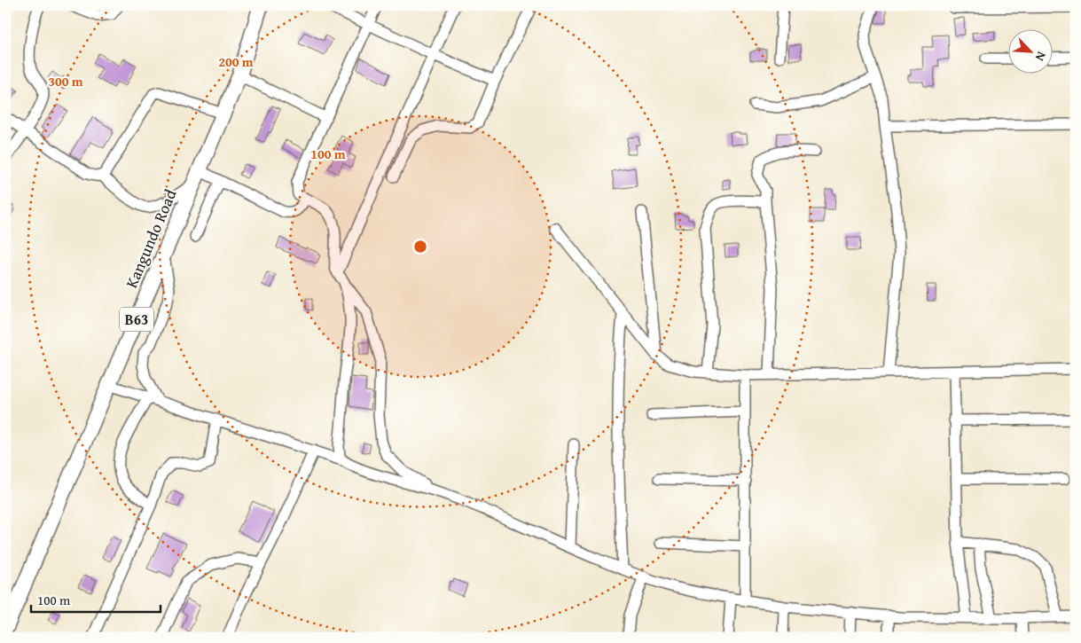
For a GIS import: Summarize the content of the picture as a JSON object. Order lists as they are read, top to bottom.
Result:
{
  "streets": {
    "highway": ["Kangundo Road", "B63"]
  },
  "scale_bar": "100 m",
  "north": "bottom right",
  "rings": ["200 m", "300 m", "100 m"]
}
